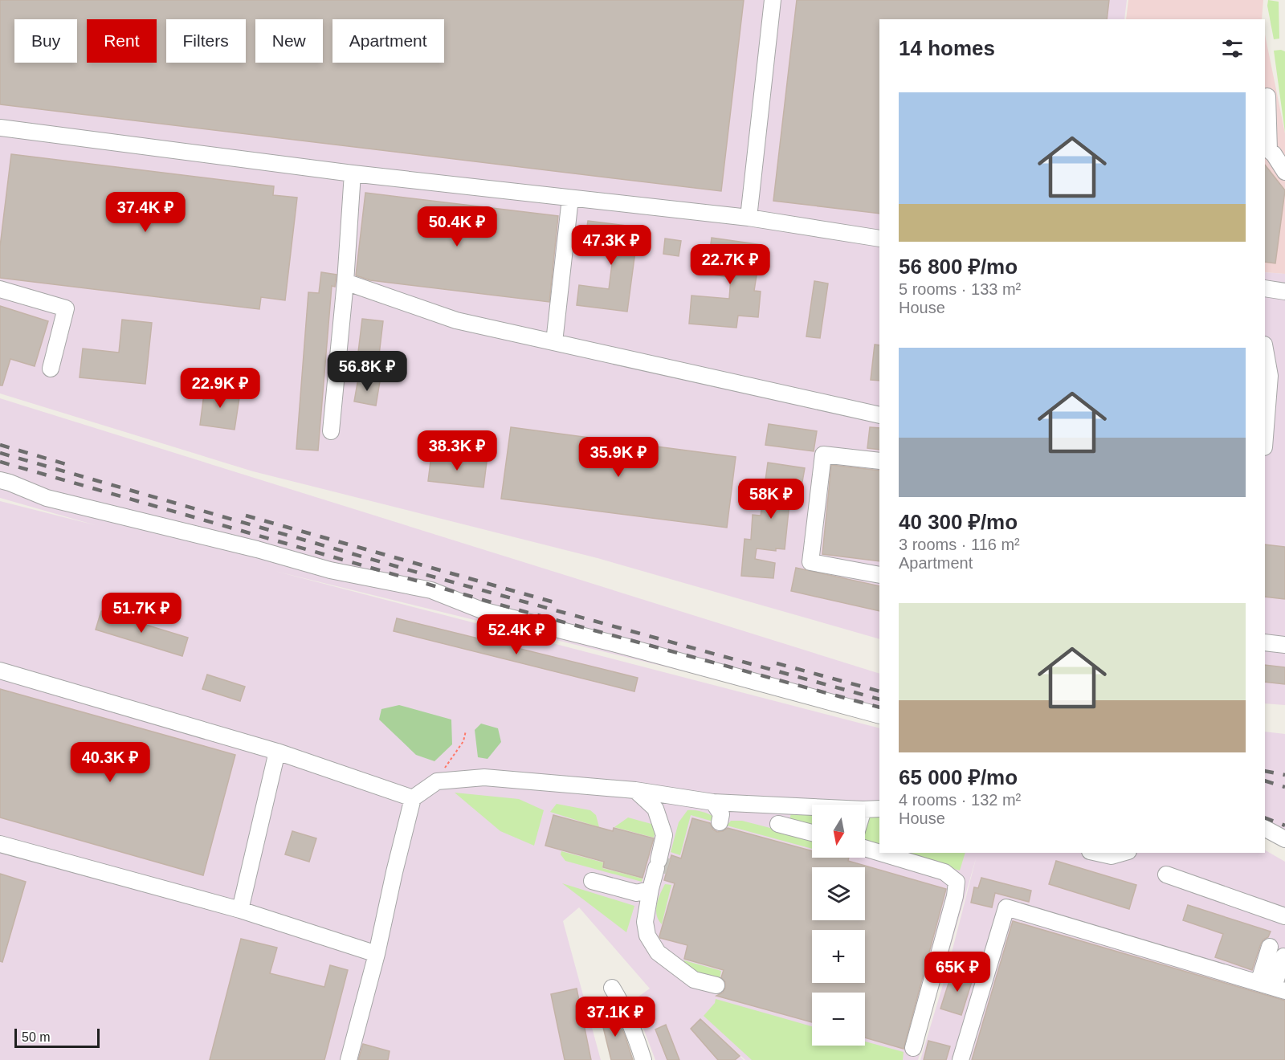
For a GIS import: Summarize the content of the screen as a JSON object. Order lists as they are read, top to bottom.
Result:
{
  "scale_bar": "50 m",
  "north": "bottom",
  "page": {
    "chip": [
      "Buy",
      "Rent",
      "Filters",
      "New",
      "Apartment"
    ],
    "heading": "14 homes",
    "list": [
      {
        "name": "56 800 ₽/mo",
        "note": "5 rooms · 133 m² · House"
      },
      {
        "name": "40 300 ₽/mo",
        "note": "3 rooms · 116 m² · Apartment"
      },
      {
        "name": "65 000 ₽/mo",
        "note": "4 rooms · 132 m² · House"
      }
    ],
    "price": [
      "37.4K ₽",
      "50.4K ₽",
      "47.3K ₽",
      "22.7K ₽",
      "56.8K ₽",
      "22.9K ₽",
      "38.3K ₽",
      "35.9K ₽",
      "58K ₽",
      "51.7K ₽",
      "52.4K ₽",
      "40.3K ₽",
      "65K ₽",
      "37.1K ₽"
    ],
    "map_buttons": ["+", "−"],
    "scale": "50 m"
  }
}
